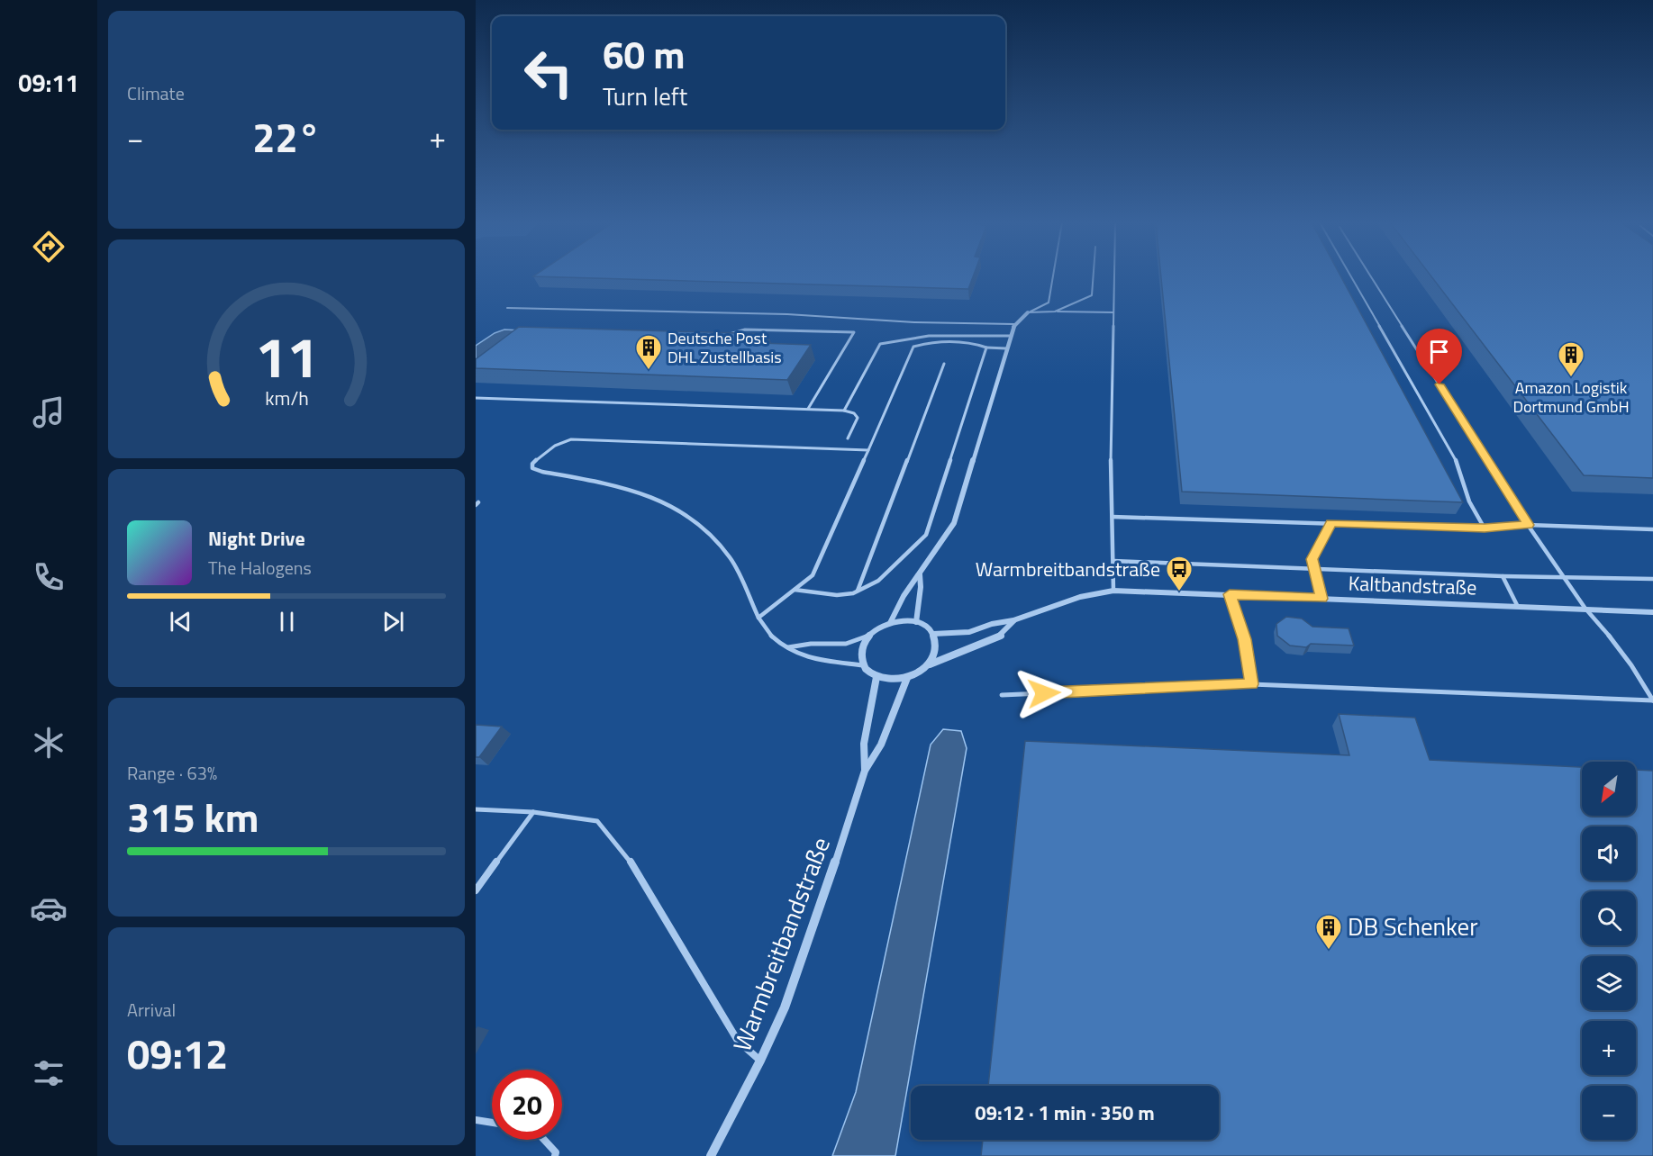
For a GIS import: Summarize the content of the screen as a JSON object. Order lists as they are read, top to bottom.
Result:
{
  "streets": {
    "street": ["Kaltbandstraße", "Warmbreitbandstraße"]
  },
  "crossings": [
    ["Kaltbandstraße", "Warmbreitbandstraße"]
  ],
  "places": {
    "building": ["Deutsche Post DHL Zustellbasis", "Amazon Logistik Dortmund GmbH", "DB Schenker"],
    "bus stop": ["Warmbreitbandstraße"]
  },
  "north": "bottom left",
  "page": {
    "tabs": "09:11",
    "tile": [
      "Climate",
      ["Range · 63%", "315 km"],
      ["Arrival", "09:12"]
    ],
    "turn": ["60 m", "Turn left"],
    "heat": ["−", "22°", "+"],
    "song": ["Night Drive", "The Halogens"],
    "map_buttons": ["+", "−"],
    "limit": "20",
    "trip": "09:12 · 1 min · 350 m",
    "gauge": ["11", "km/h"]
  }
}
